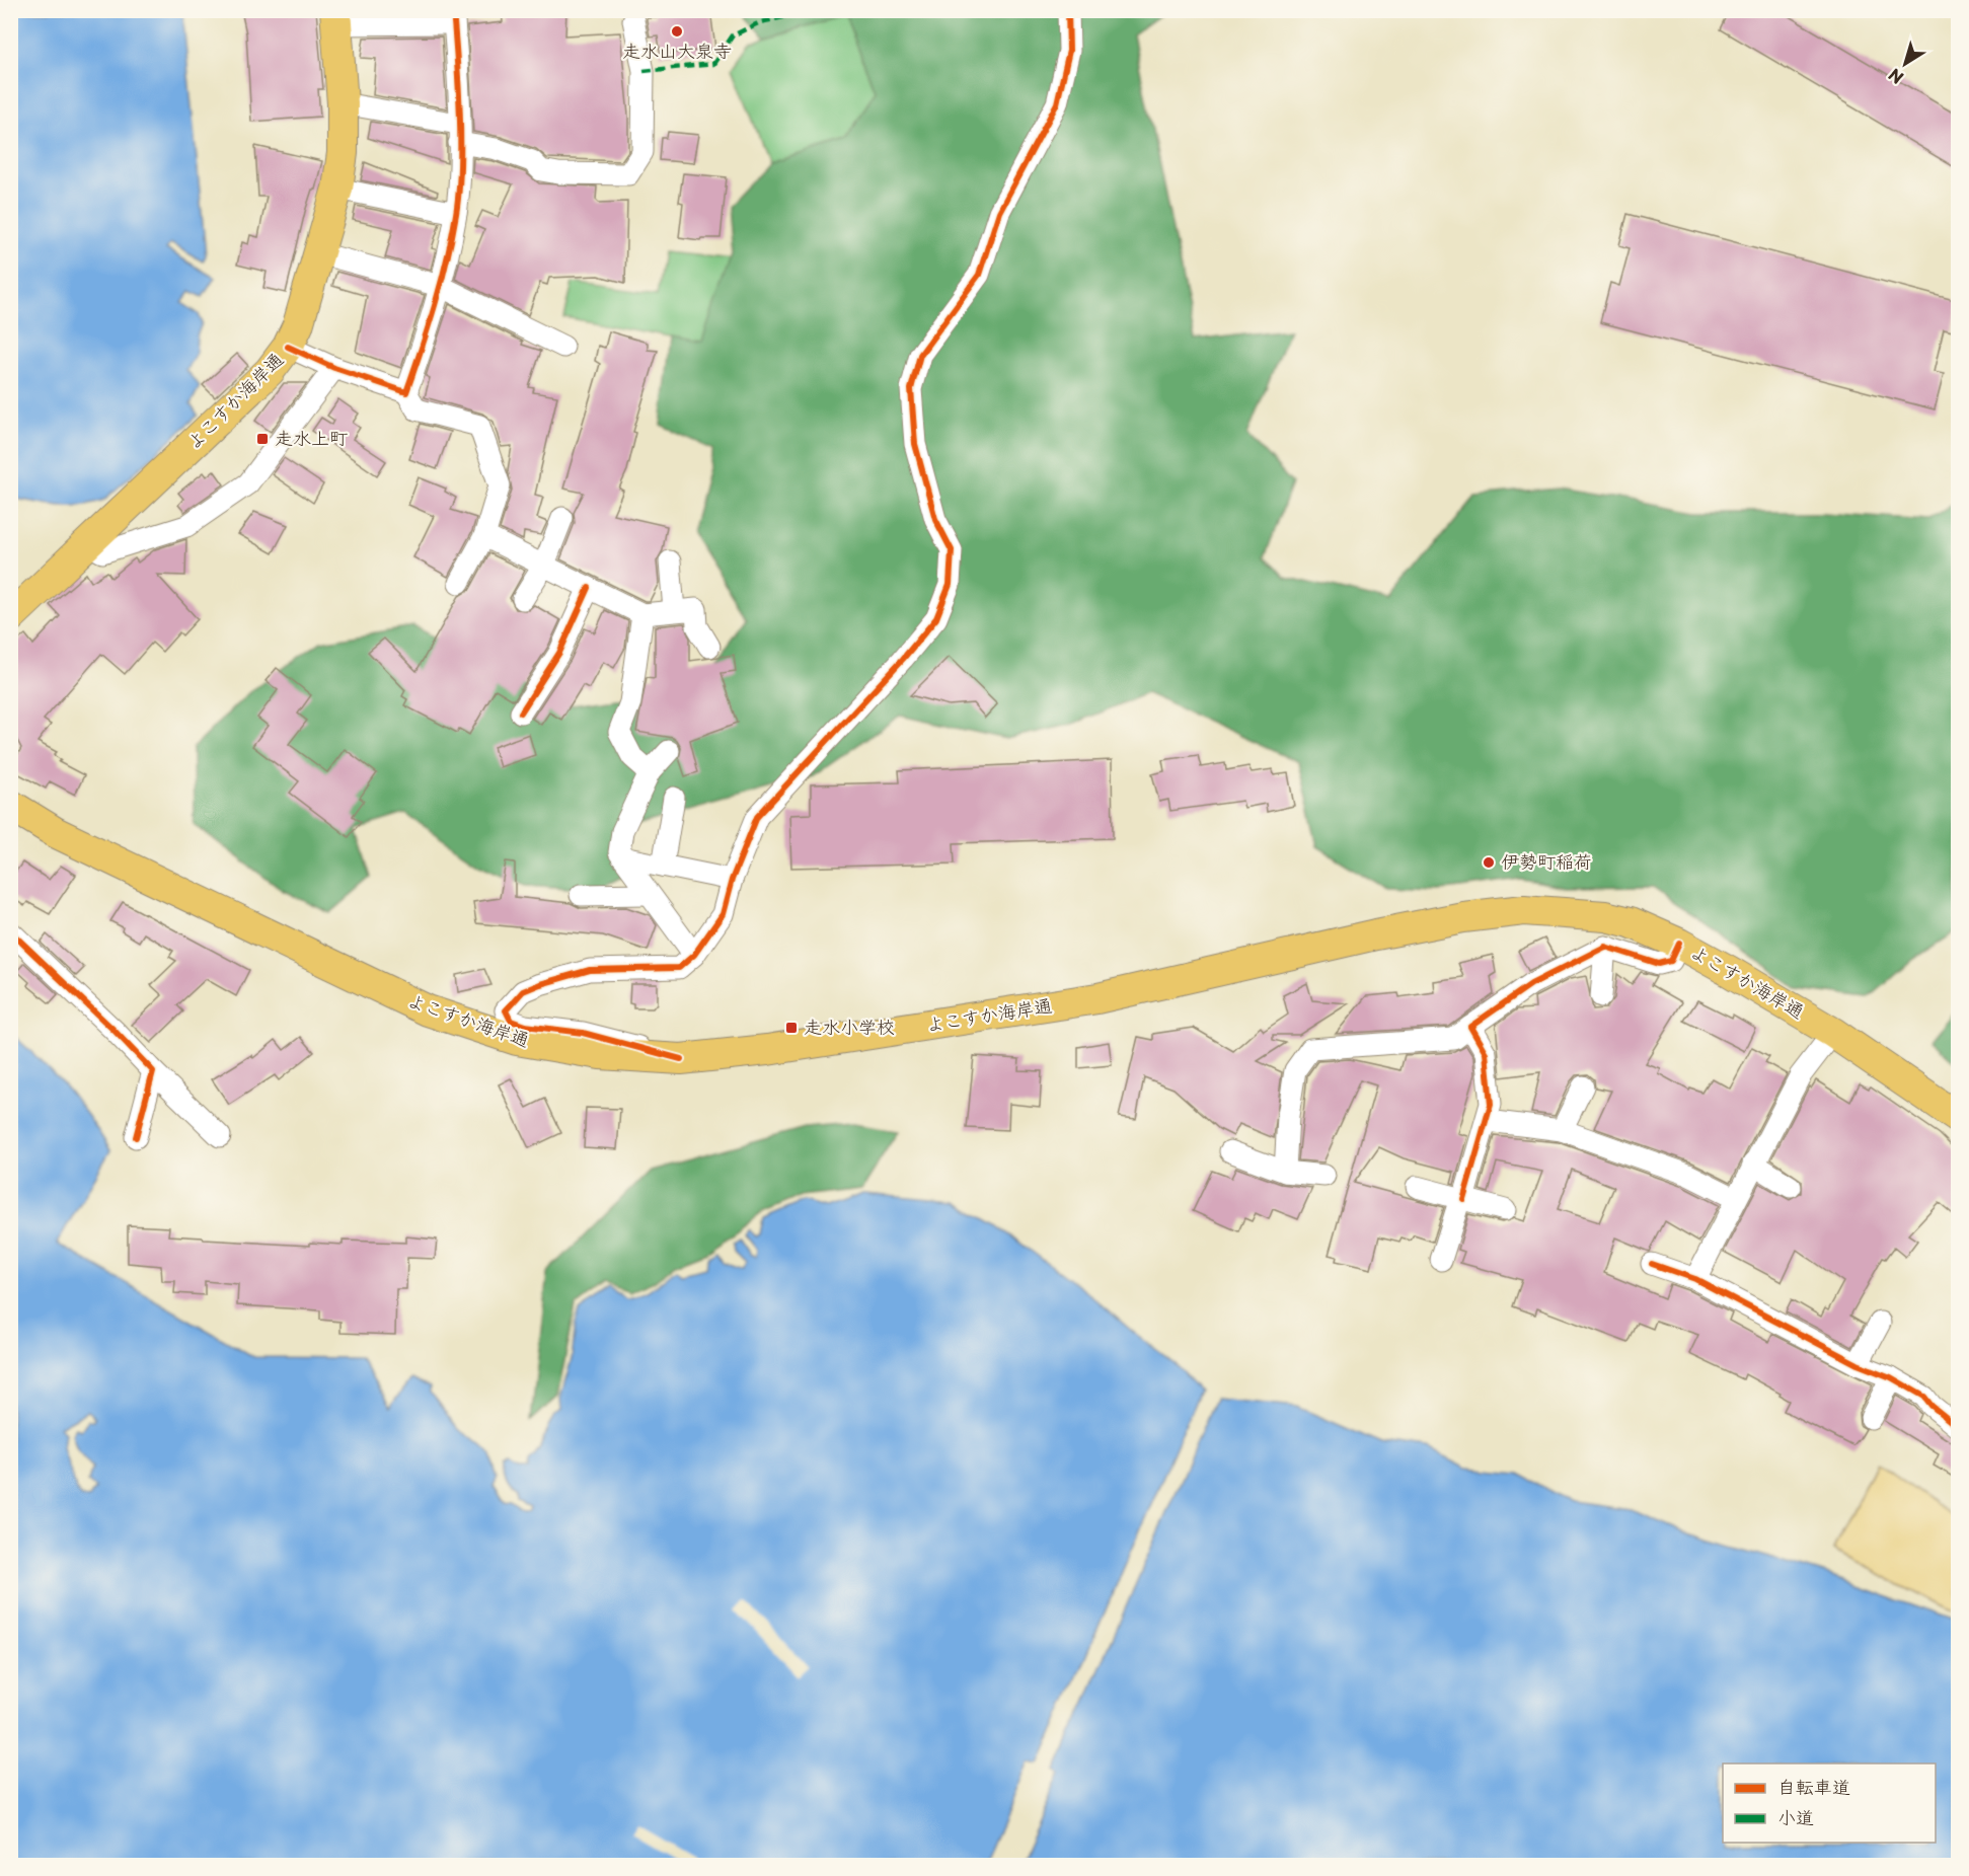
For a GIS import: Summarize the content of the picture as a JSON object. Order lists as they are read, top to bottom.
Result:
{
  "streets": {
    "highway": ["よこすか海岸通"]
  },
  "places": {
    "other": ["走水山大泉寺", "伊勢町稲荷"],
    "transit": ["走水上町", "走水小学校"]
  },
  "legend": ["自転車道", "小道"],
  "north": "bottom left"
}
